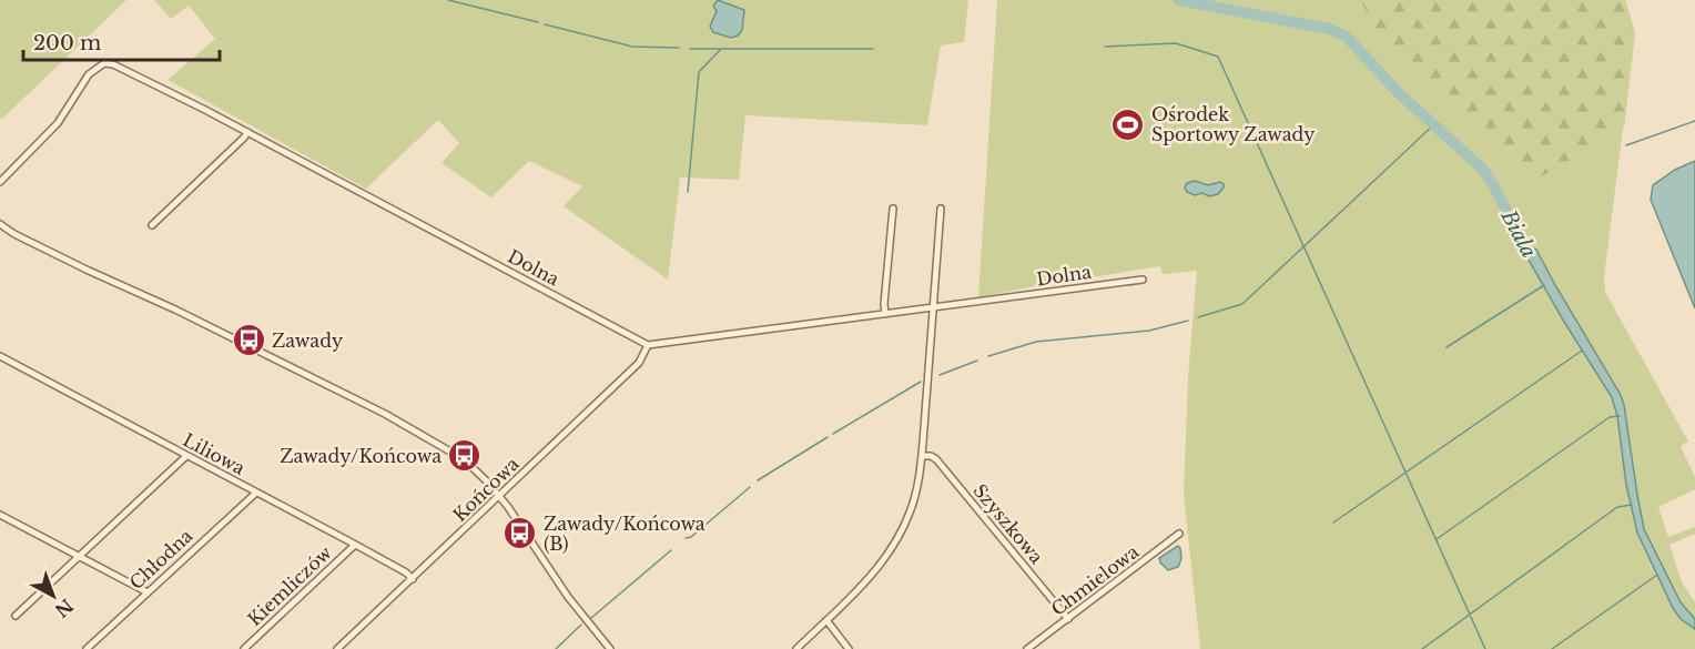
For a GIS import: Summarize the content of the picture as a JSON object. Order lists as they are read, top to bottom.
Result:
{
  "streets": {
    "street": [
      "Dolna",
      "Liliowa",
      "Końcowa",
      "Szyszkowa",
      "Chłodna",
      "Chmielowa",
      "Kiemliczów"
    ]
  },
  "crossings": [
    ["Dolna", "Końcowa"],
    ["Liliowa", "Końcowa"],
    ["Liliowa", "Chłodna"],
    ["Liliowa", "Kiemliczów"],
    ["Szyszkowa", "Chmielowa"]
  ],
  "water": ["Biala"],
  "places": {
    "sports": ["Ośrodek Sportowy Zawady"],
    "bus stop": ["Zawady", "Zawady/Końcowa", "Zawady/Końcowa (B)"]
  },
  "scale_bar": "200 m",
  "north": "bottom right"
}
